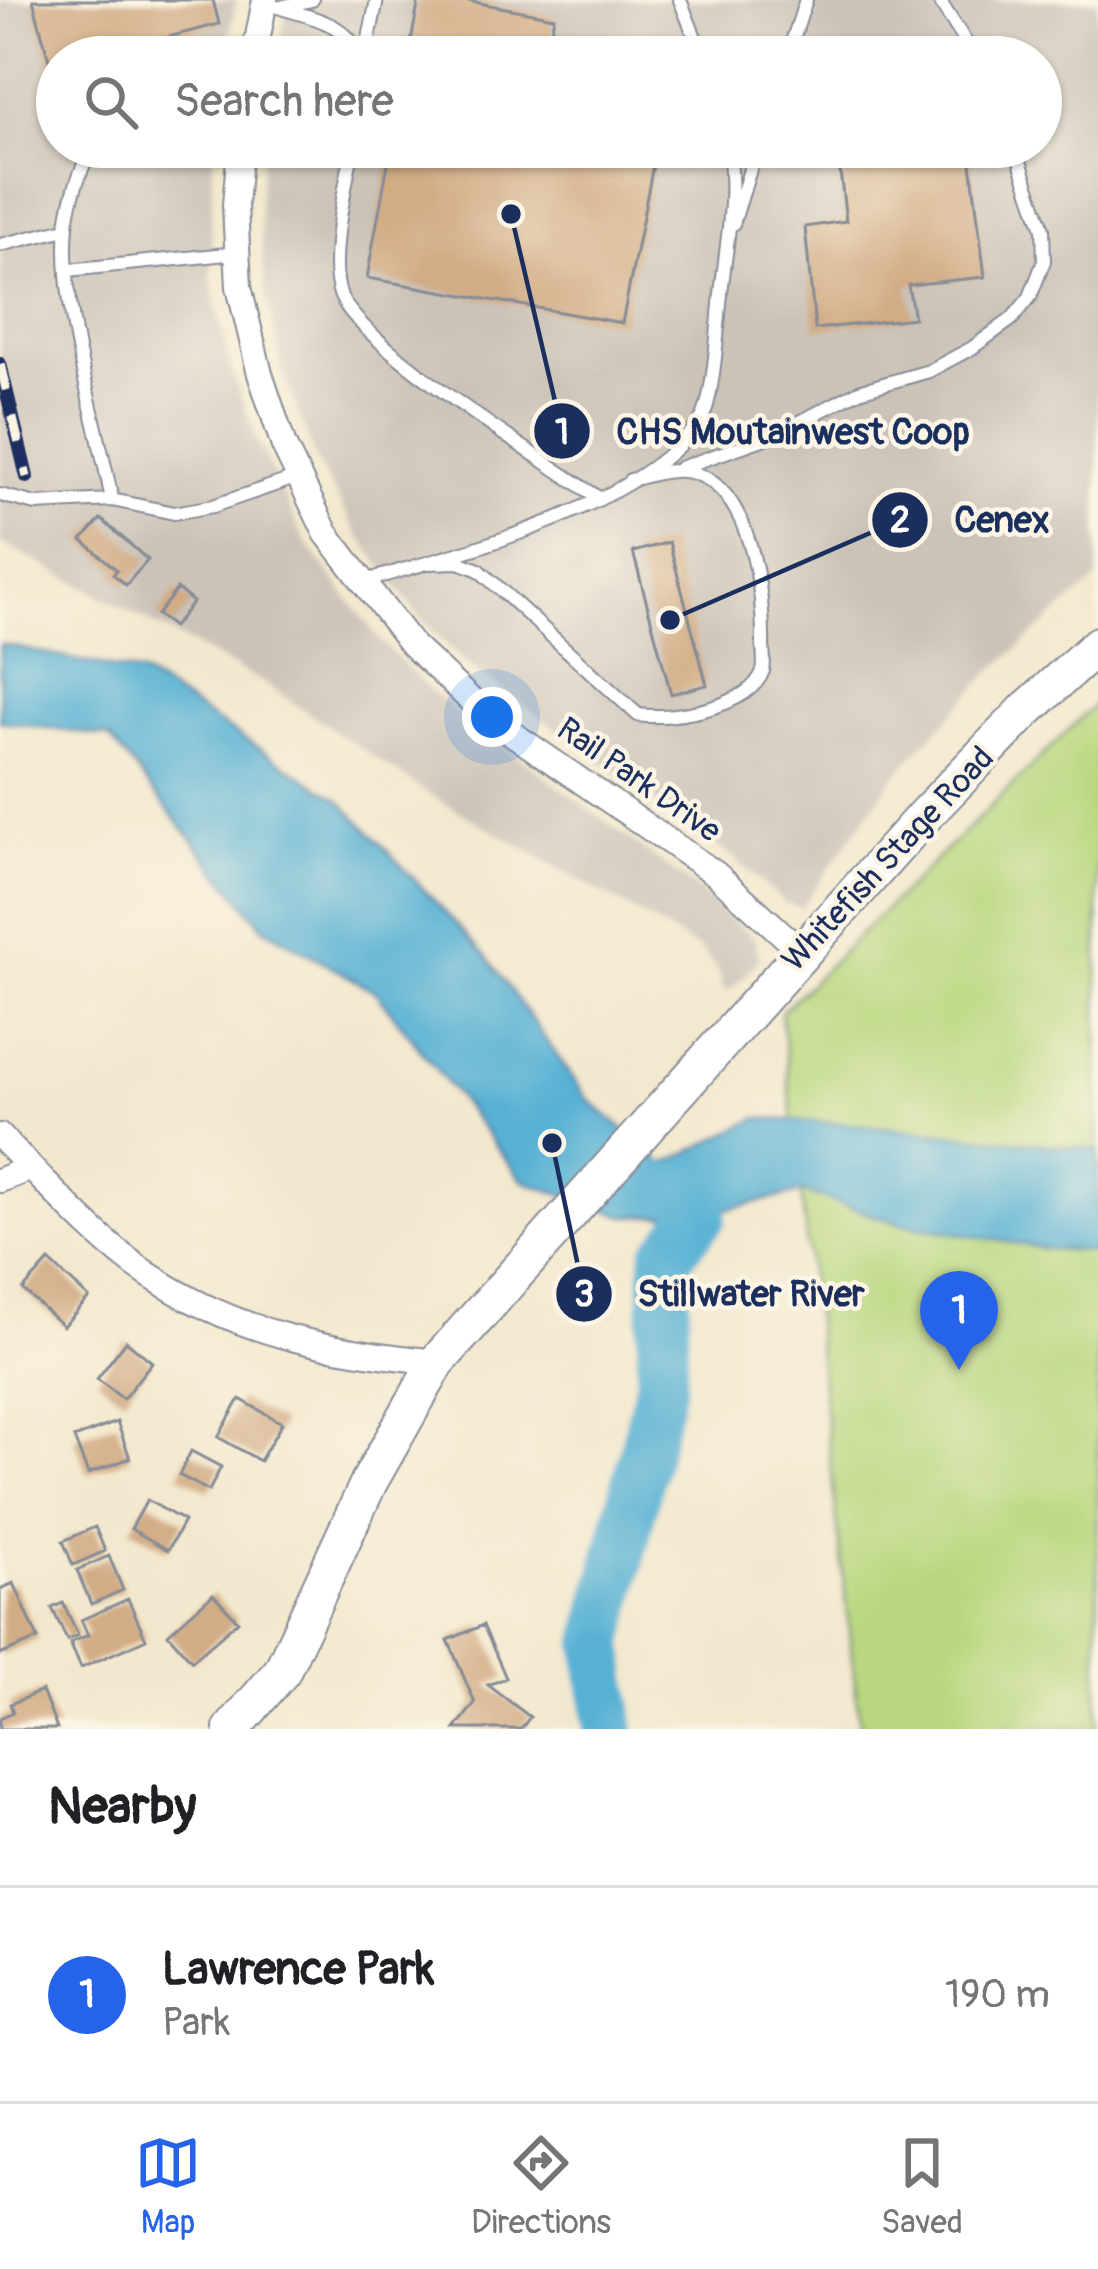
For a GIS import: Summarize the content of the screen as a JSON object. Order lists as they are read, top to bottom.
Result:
{
  "streets": {
    "main road": ["Whitefish Stage Road"],
    "street": ["Rail Park Drive"]
  },
  "crossings": [
    ["Rail Park Drive", "Whitefish Stage Road"]
  ],
  "places": ["CHS Moutainwest Coop", "Cenex", "Stillwater River"],
  "page": {
    "search": "Search here",
    "pins": "1",
    "heading": "Nearby",
    "list": [
      {
        "mark": "1",
        "name": "Lawrence Park",
        "note": "Park",
        "value": "190 m"
      }
    ],
    "nav": ["Map", "Directions", "Saved"]
  }
}
